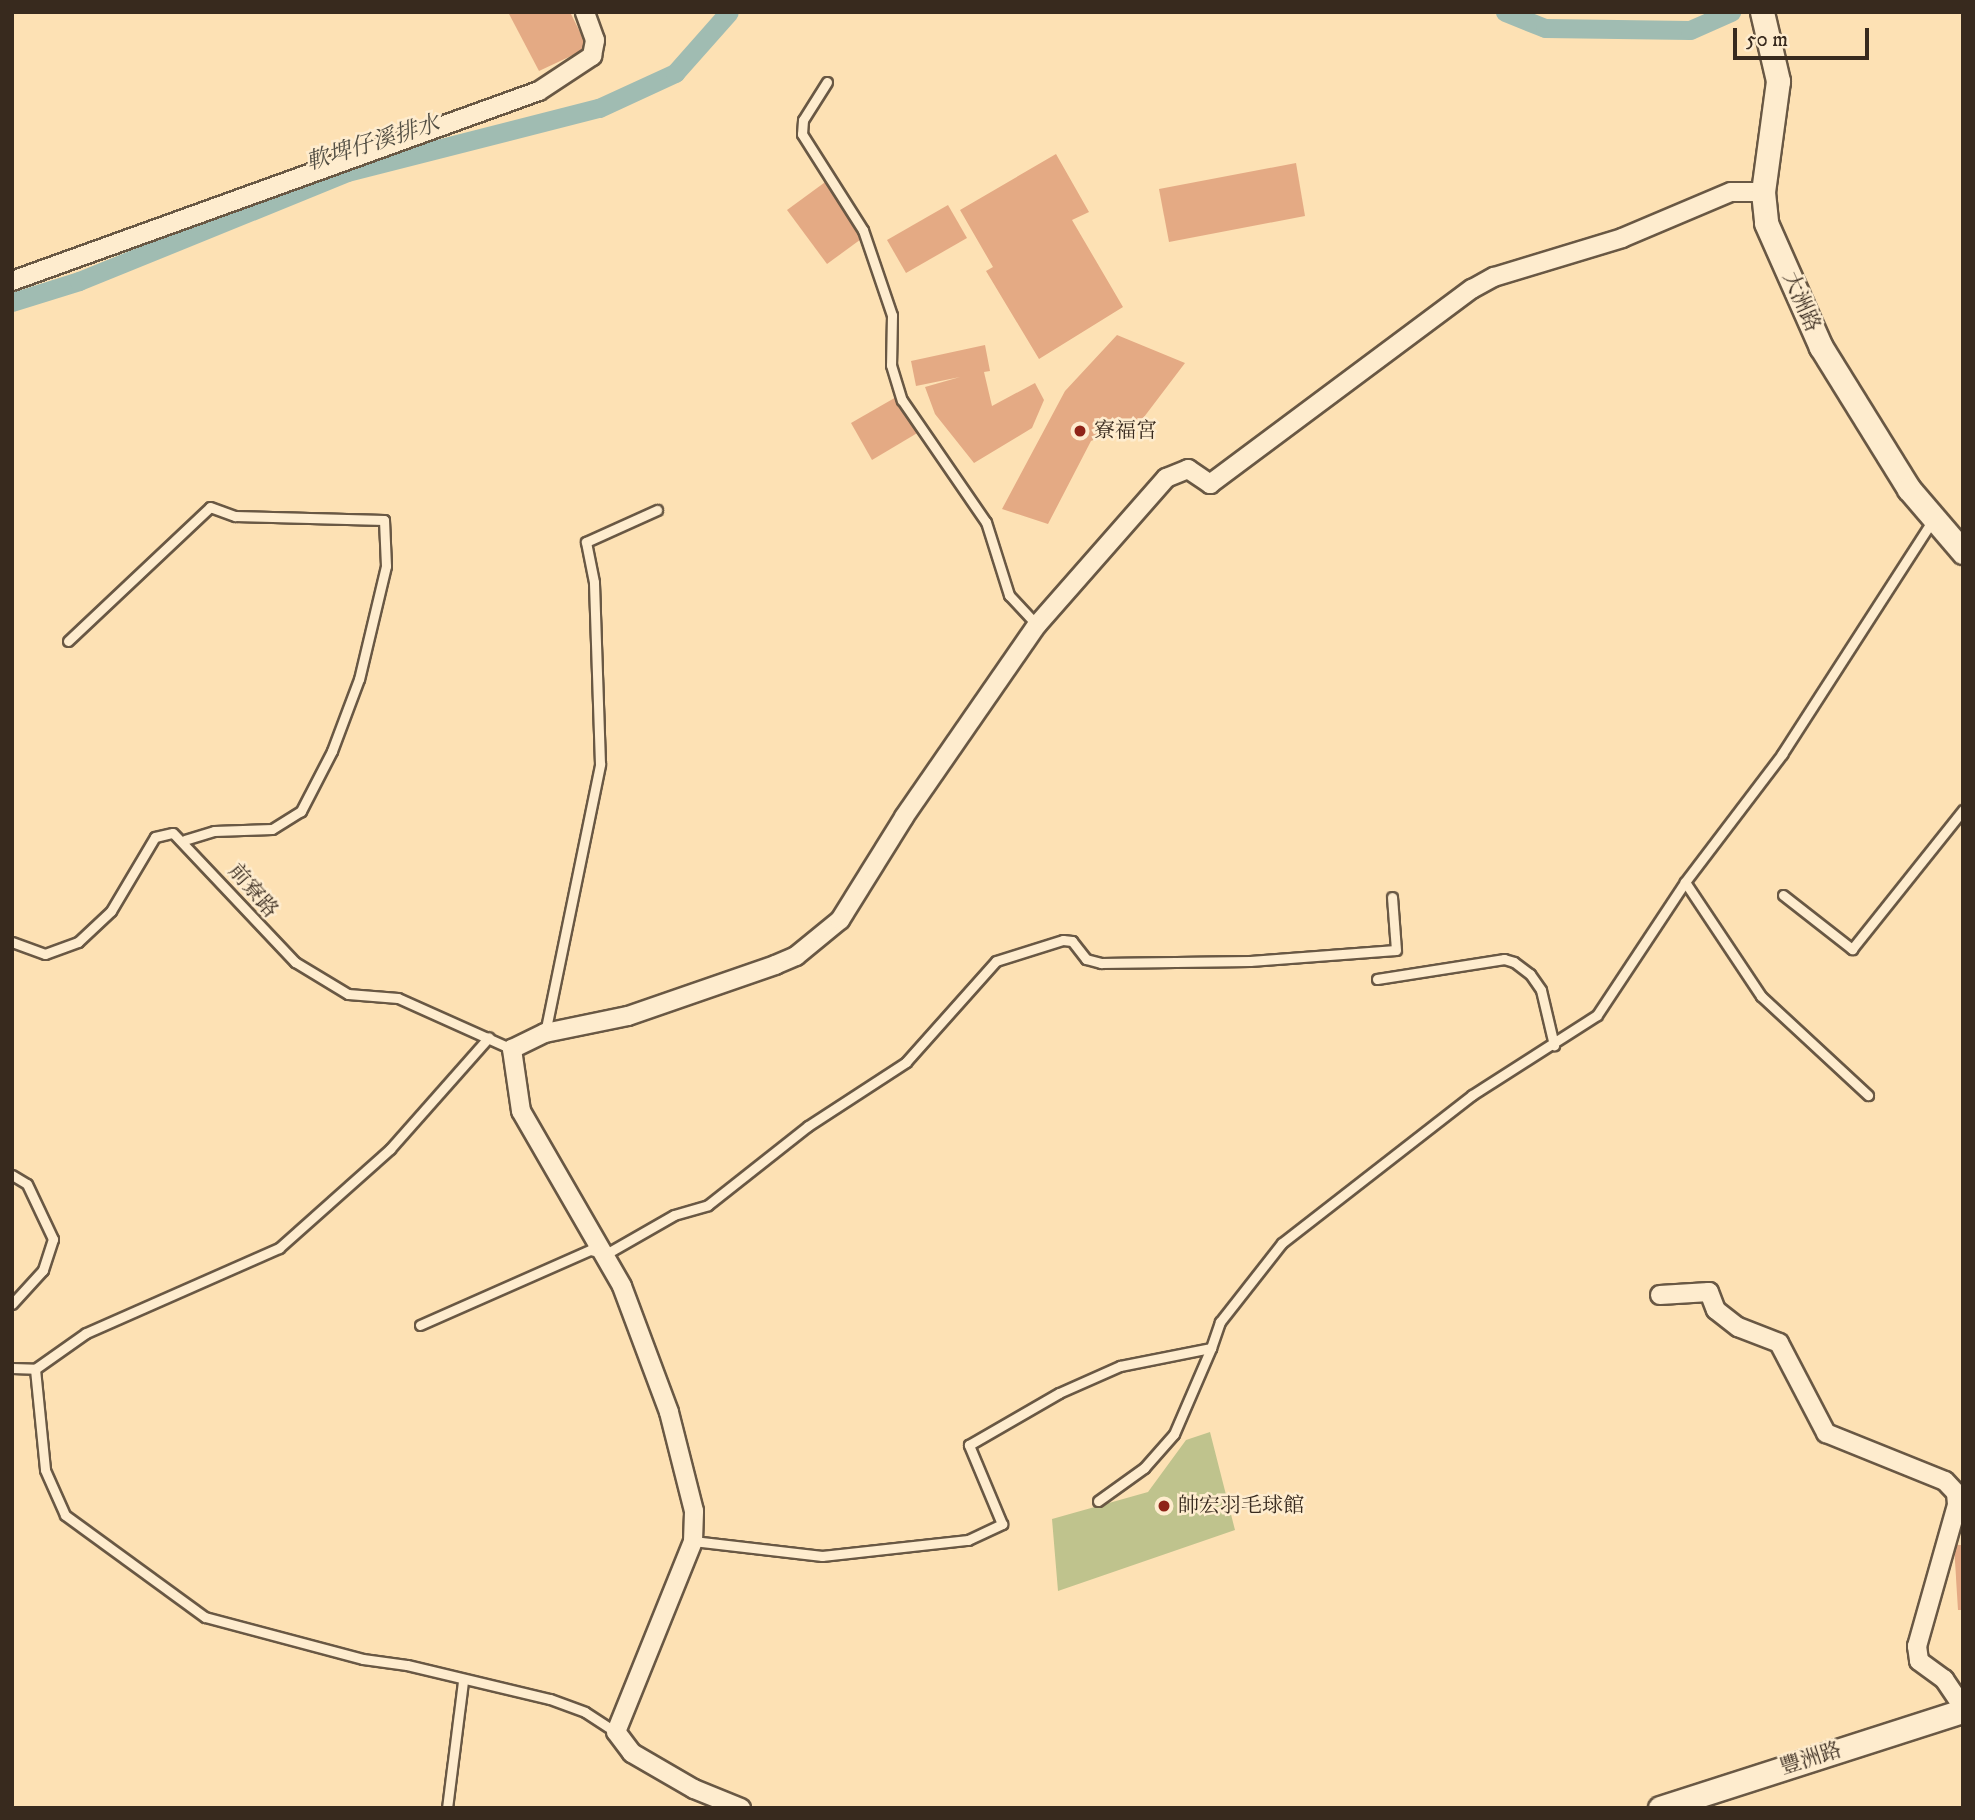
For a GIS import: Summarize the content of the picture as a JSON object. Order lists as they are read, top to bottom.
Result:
{
  "streets": {
    "street": ["大洲路", "豐洲路"],
    "lane": ["前寮路"]
  },
  "water": ["軟埤仔溪排水"],
  "places": ["寮福宮", "帥宏羽毛球館"],
  "scale_bar": "50 m"
}
